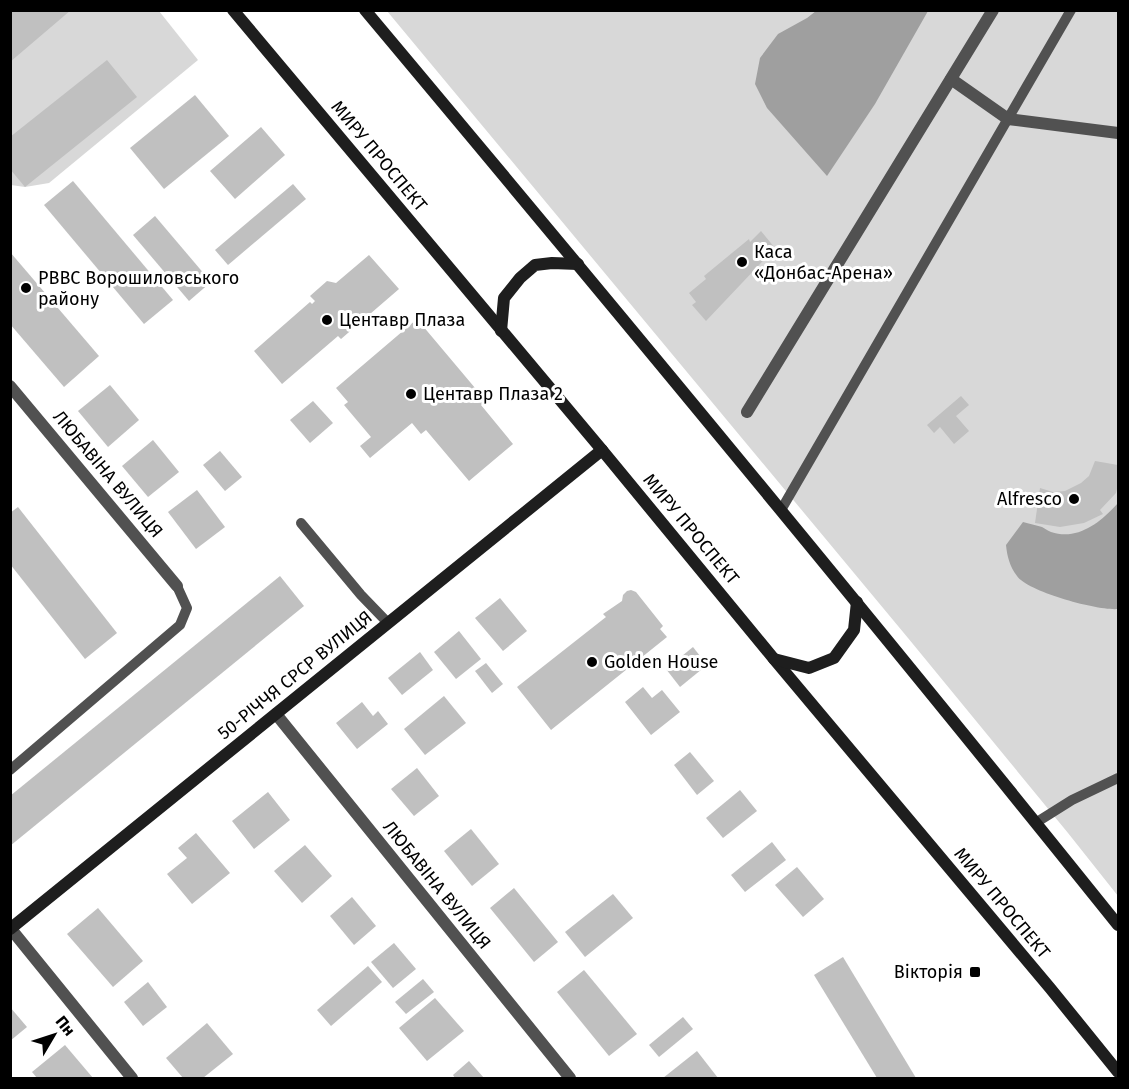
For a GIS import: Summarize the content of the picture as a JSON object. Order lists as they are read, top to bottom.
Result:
{
  "streets": {
    "main road": ["МИРУ ПРОСПЕКТ", "50-РІЧЧЯ СРСР ВУЛИЦЯ"],
    "street": ["ЛЮБАВІНА ВУЛИЦЯ"]
  },
  "crossings": [
    ["МИРУ ПРОСПЕКТ", "50-РІЧЧЯ СРСР ВУЛИЦЯ"],
    ["ЛЮБАВІНА ВУЛИЦЯ", "50-РІЧЧЯ СРСР ВУЛИЦЯ"]
  ],
  "places": {
    "other": [
      "Каса «Донбас-Арена»",
      "РВВС Ворошиловського району",
      "Центавр Плаза",
      "Центавр Плаза 2",
      "Alfresco",
      "Golden House"
    ],
    "transit": ["Вікторія"]
  },
  "north": "top right"
}
